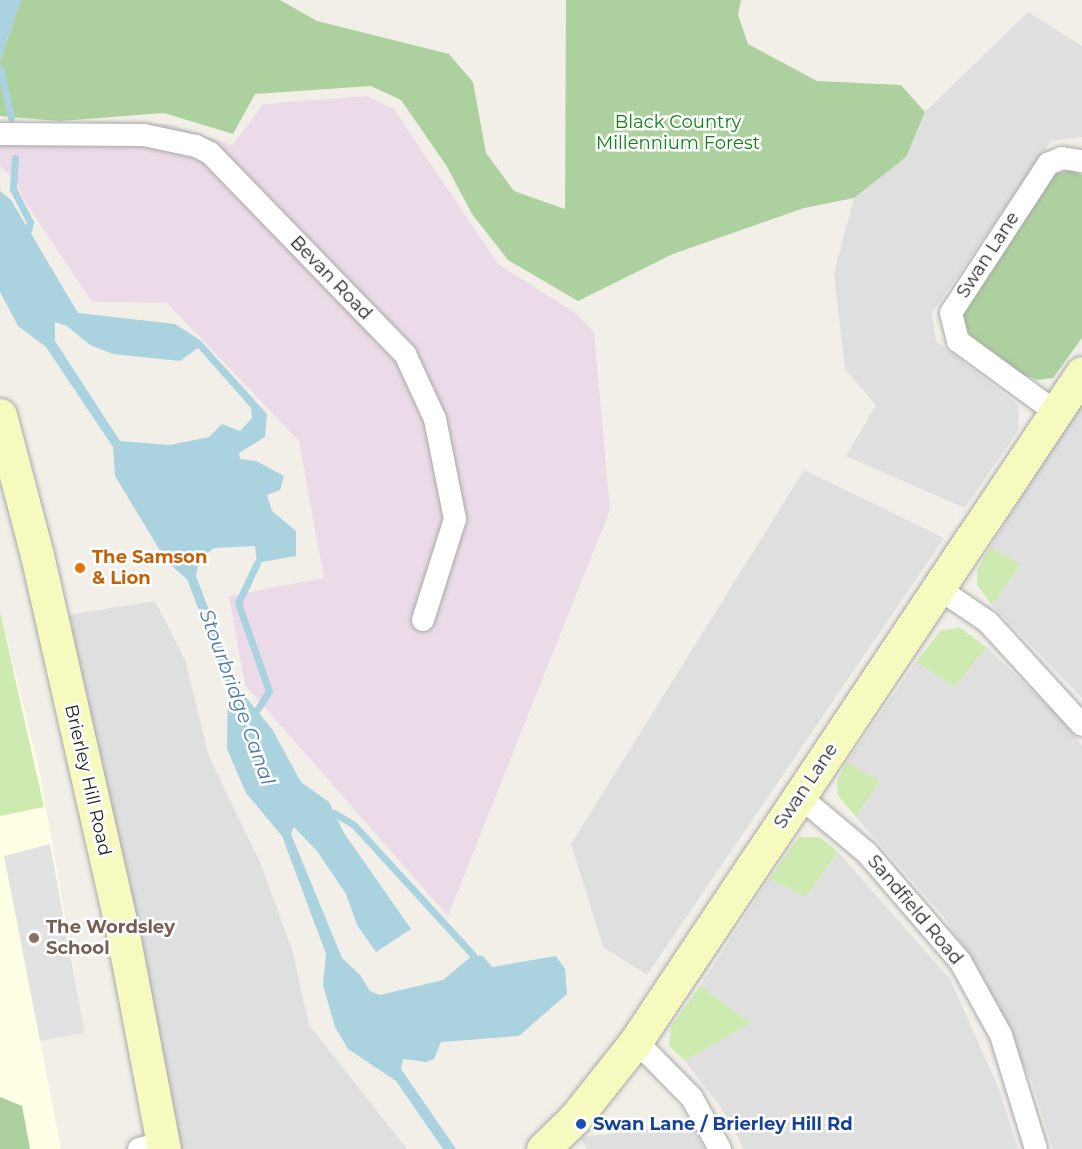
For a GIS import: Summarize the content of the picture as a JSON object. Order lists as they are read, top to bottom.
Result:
{
  "streets": {
    "street": [
      "Swan Lane",
      "Bevan Road",
      "Brierley Hill Road",
      "Sandfield Road"
    ]
  },
  "crossings": [
    ["Swan Lane", "Sandfield Road"]
  ],
  "water": ["Stourbridge Canal"],
  "parks": ["Black Country Millennium Forest"],
  "places": ["The Samson & Lion", "The Wordsley School", "Swan Lane / Brierley Hill Rd"]
}
